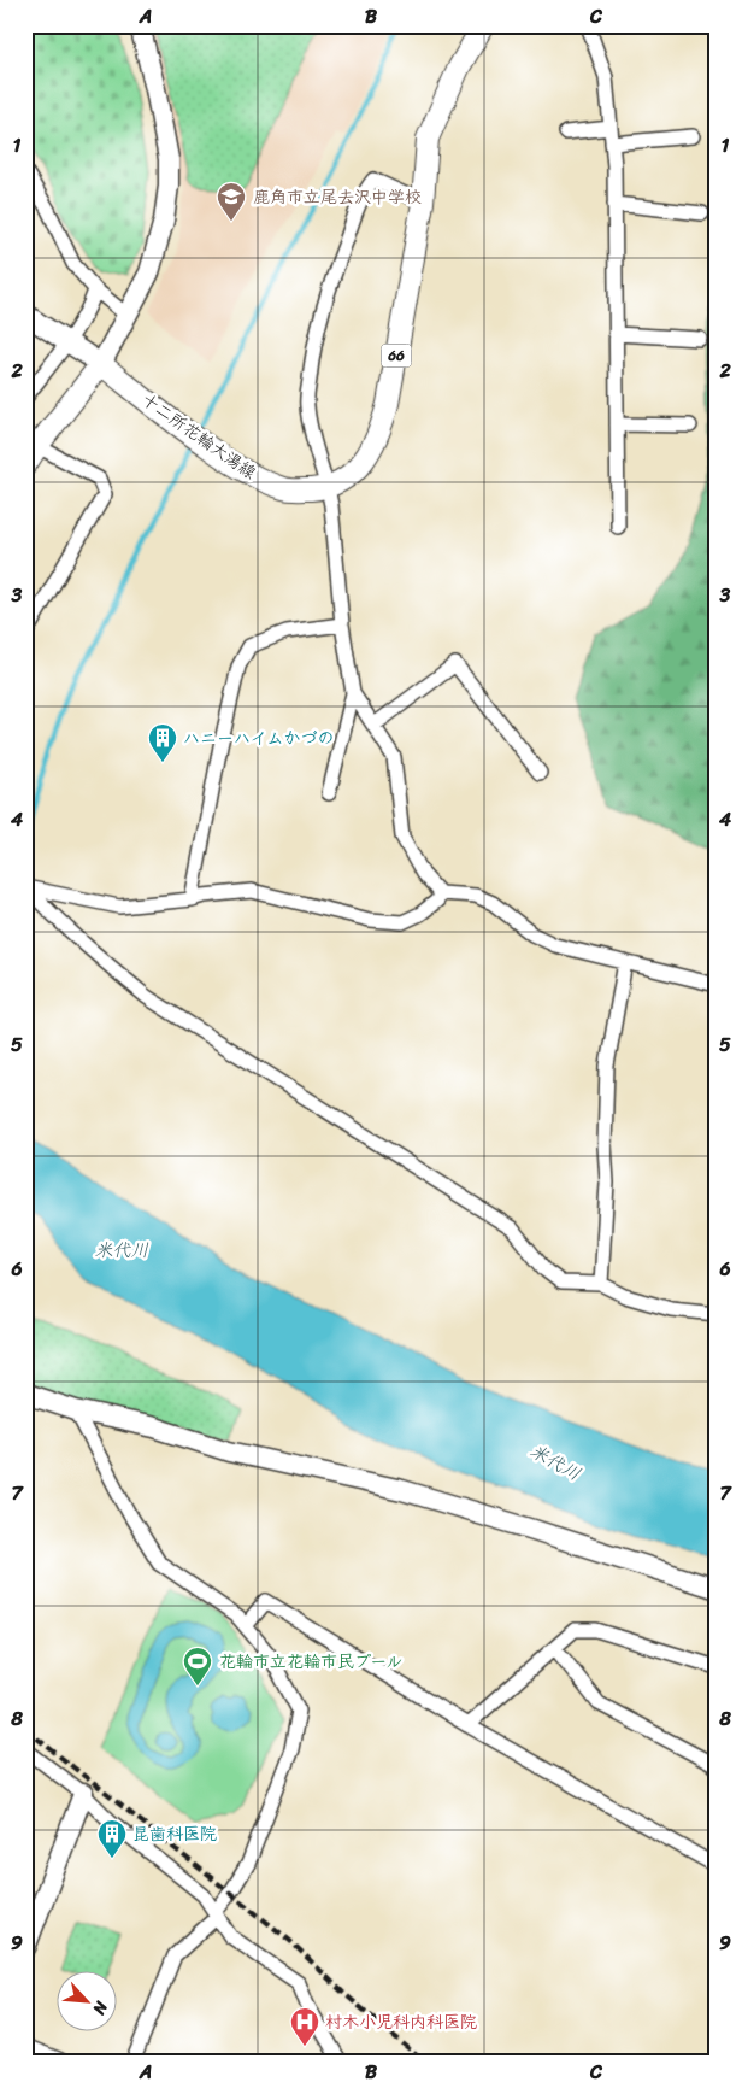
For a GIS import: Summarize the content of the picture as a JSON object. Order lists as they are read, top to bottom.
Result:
{
  "streets": {
    "main road": ["66", "十二所花輪大湯線"]
  },
  "crossings": [
    ["66", "十二所花輪大湯線"]
  ],
  "water": ["米代川"],
  "places": {
    "school or university": ["鹿角市立尾去沢中学校"],
    "building": ["ハニーハイムかづの", "昆歯科医院"],
    "sports": ["花輪市立花輪市民プール"],
    "hospital": ["村木小児科内科医院"]
  },
  "north": "bottom right",
  "grid": {
    "columns": ["A", "B", "C"],
    "rows": [
      "1",
      "2",
      "3",
      "4",
      "5",
      "6",
      "7",
      "8",
      "9"
    ]
  }
}
